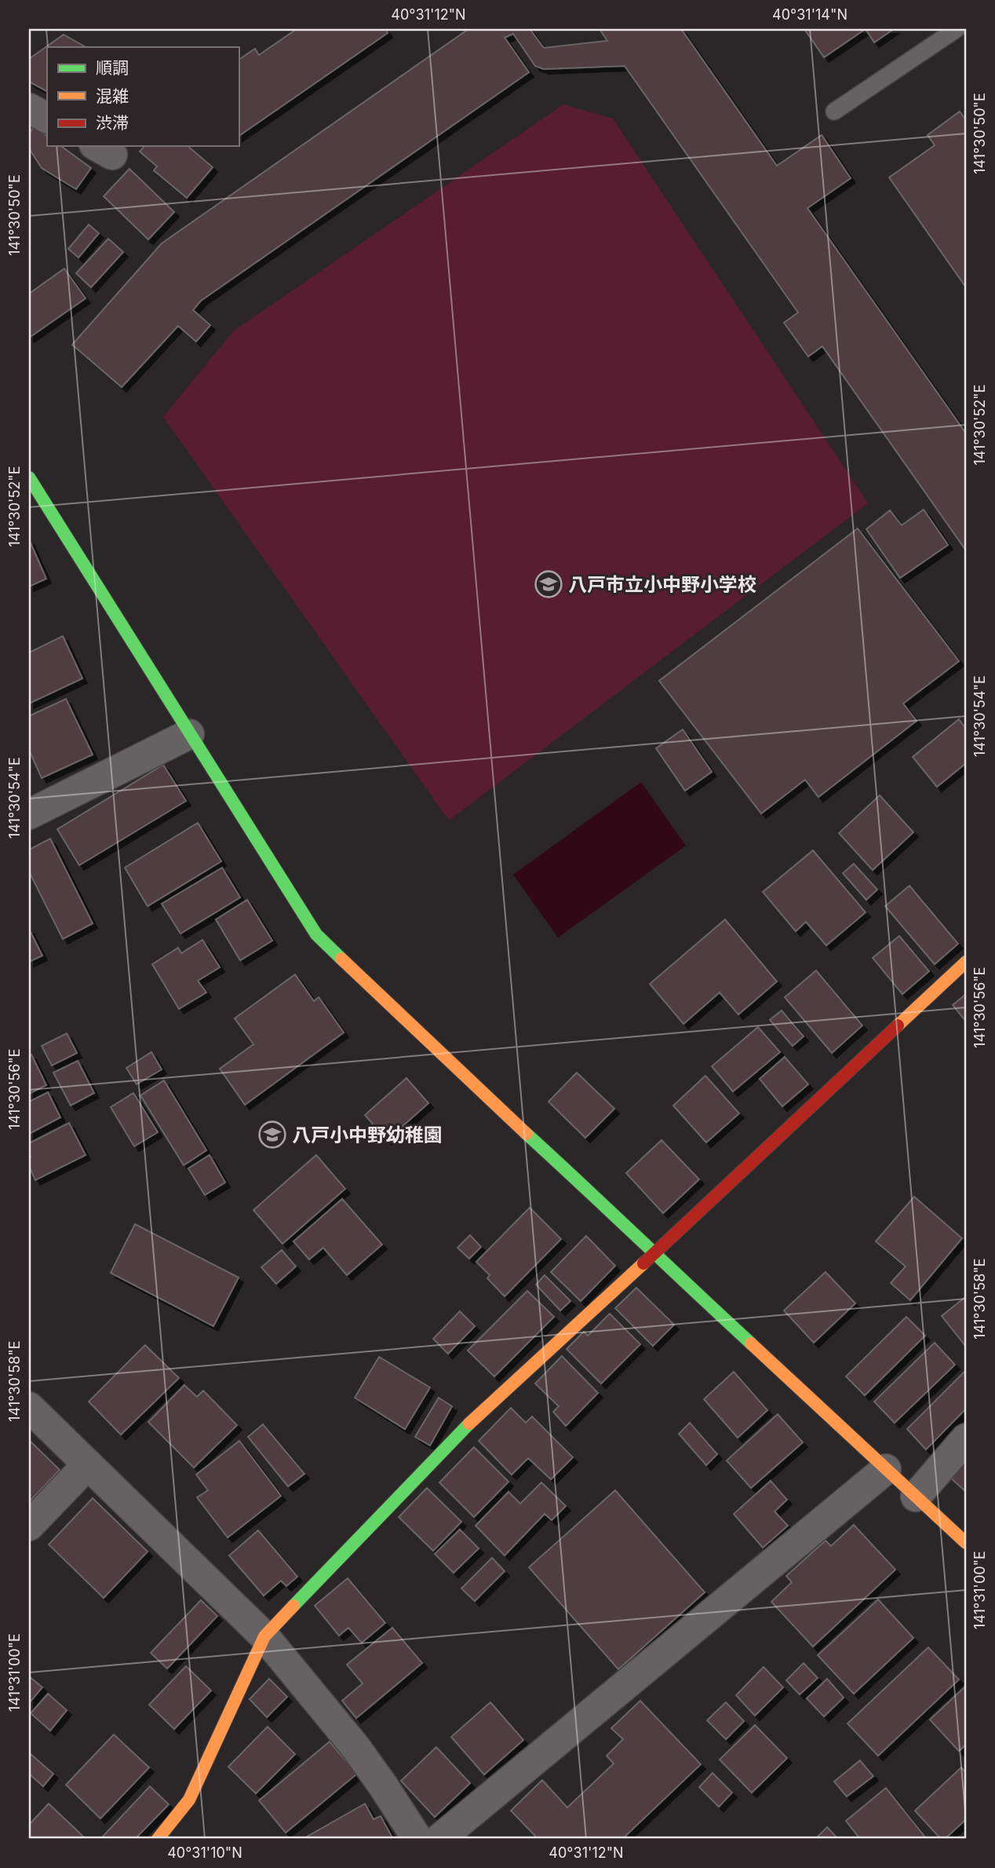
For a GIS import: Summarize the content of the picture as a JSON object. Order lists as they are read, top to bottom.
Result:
{
  "places": {
    "school or university": ["八戸市立小中野小学校", "八戸小中野幼稚園"]
  },
  "legend": ["順調", "混雑", "渋滞"],
  "coordinates": [
    "40°31'12\"N",
    "40°31'14\"N",
    "141°30'50\"E",
    "141°30'52\"E",
    "141°30'54\"E",
    "141°30'56\"E",
    "141°30'58\"E",
    "141°31'00\"E",
    "40°31'10\"N"
  ]
}
